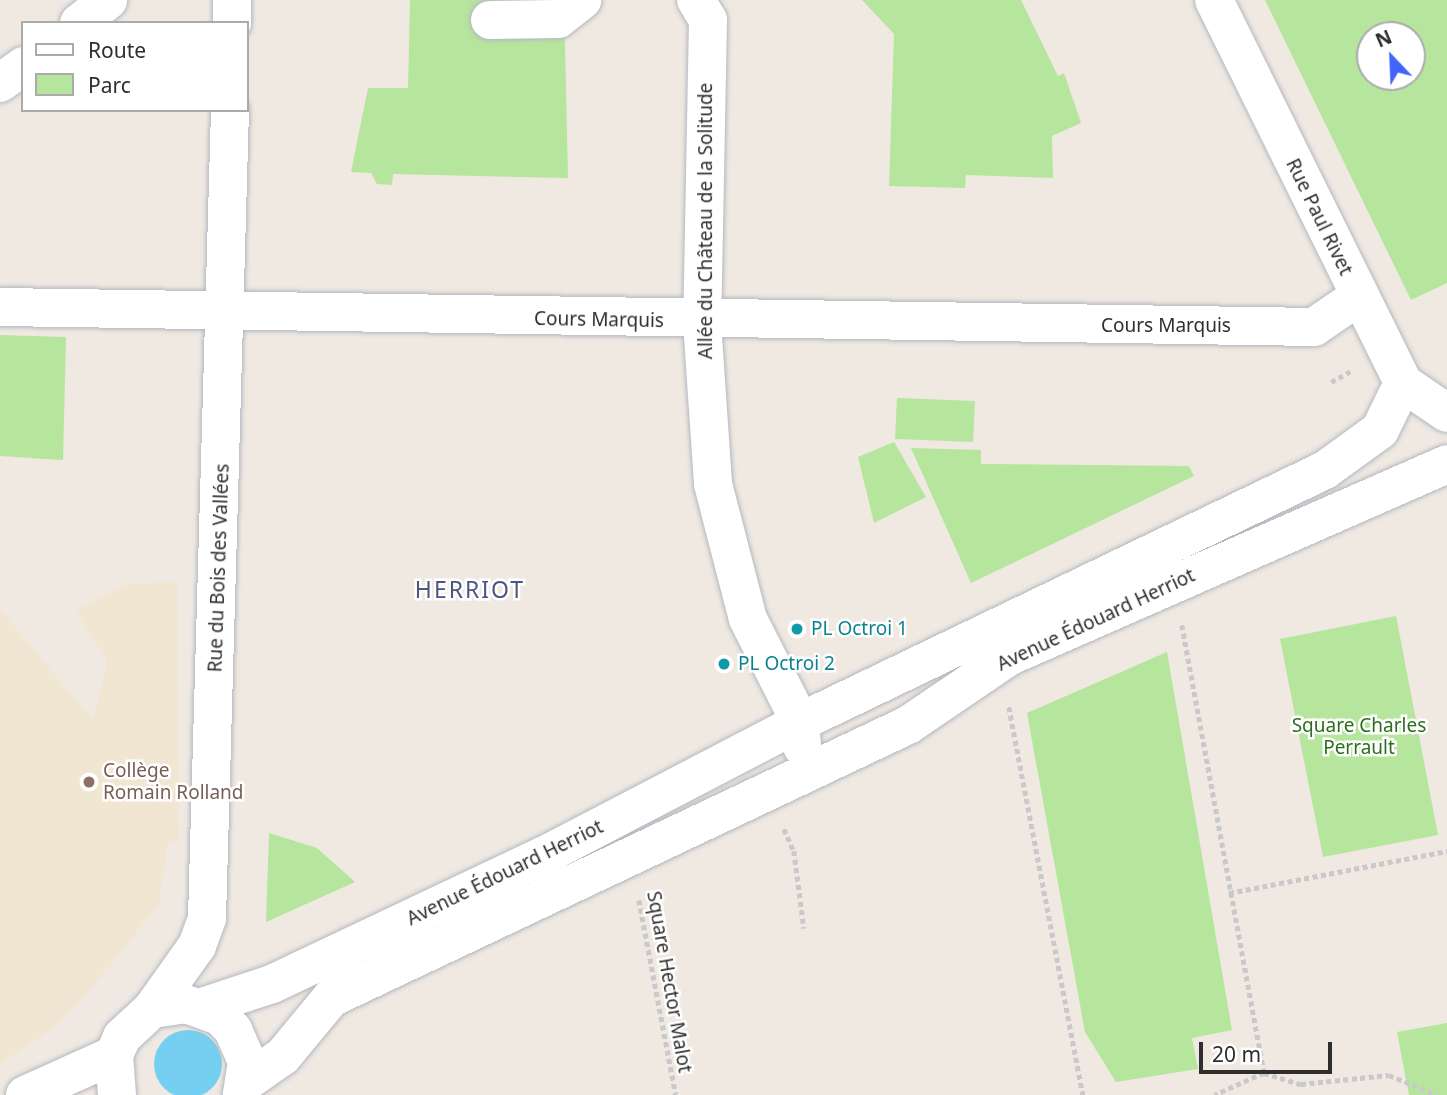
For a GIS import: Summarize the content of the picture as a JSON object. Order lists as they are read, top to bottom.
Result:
{
  "streets": {
    "street": [
      "Rue Paul Rivet",
      "Allée du Château de la Solitude",
      "Cours Marquis",
      "Rue du Bois des Vallées",
      "Avenue Édouard Herriot"
    ],
    "path": ["Square Hector Malot"]
  },
  "crossings": [
    ["Rue Paul Rivet", "Cours Marquis"],
    ["Rue Paul Rivet", "Avenue Édouard Herriot"],
    ["Allée du Château de la Solitude", "Cours Marquis"],
    ["Allée du Château de la Solitude", "Avenue Édouard Herriot"],
    ["Cours Marquis", "Rue du Bois des Vallées"],
    ["Rue du Bois des Vallées", "Avenue Édouard Herriot"]
  ],
  "districts": ["HERRIOT"],
  "parks": ["Square Charles Perrault"],
  "places": ["PL Octroi 1", "PL Octroi 2", "Collège Romain Rolland"],
  "legend": ["Route", "Parc"],
  "scale_bar": "20 m",
  "north": "top left"
}
